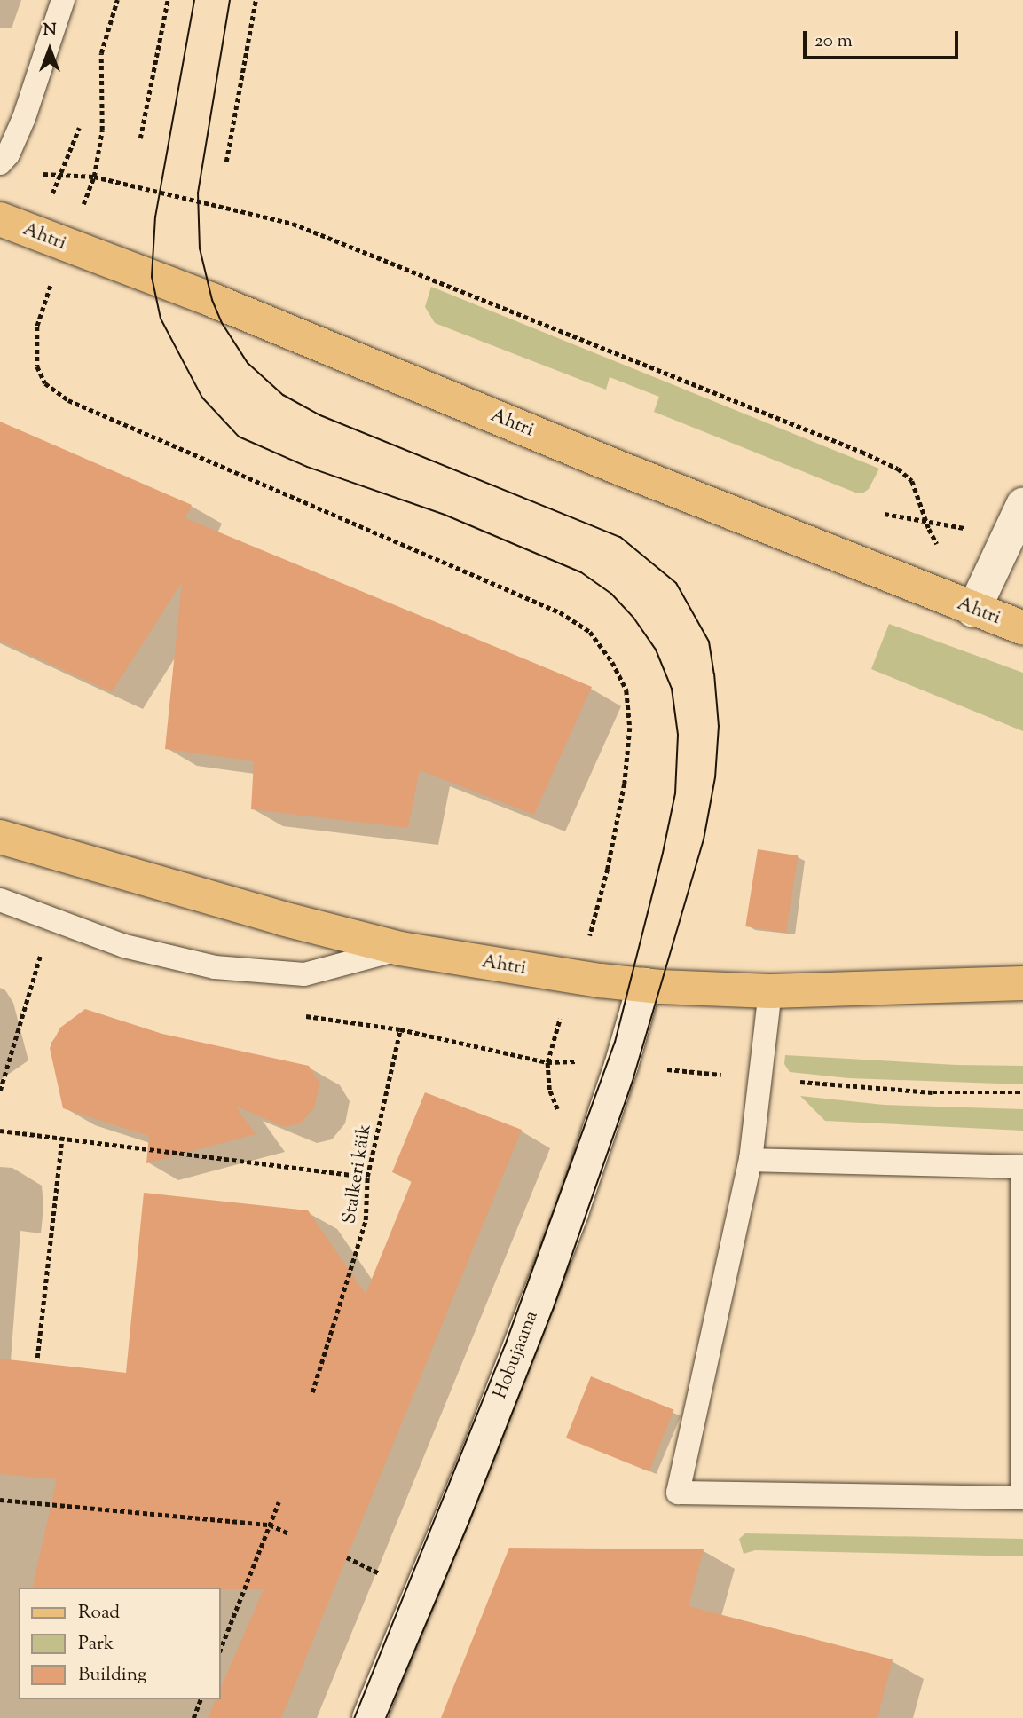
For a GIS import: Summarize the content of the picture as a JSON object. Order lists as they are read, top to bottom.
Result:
{
  "streets": {
    "main road": ["Ahtri"],
    "street": ["Hobujaama"],
    "path": ["Stalkeri käik"]
  },
  "crossings": [
    ["Ahtri", "Hobujaama"]
  ],
  "legend": ["Road", "Park", "Building"],
  "scale_bar": "20 m",
  "north": "top"
}
